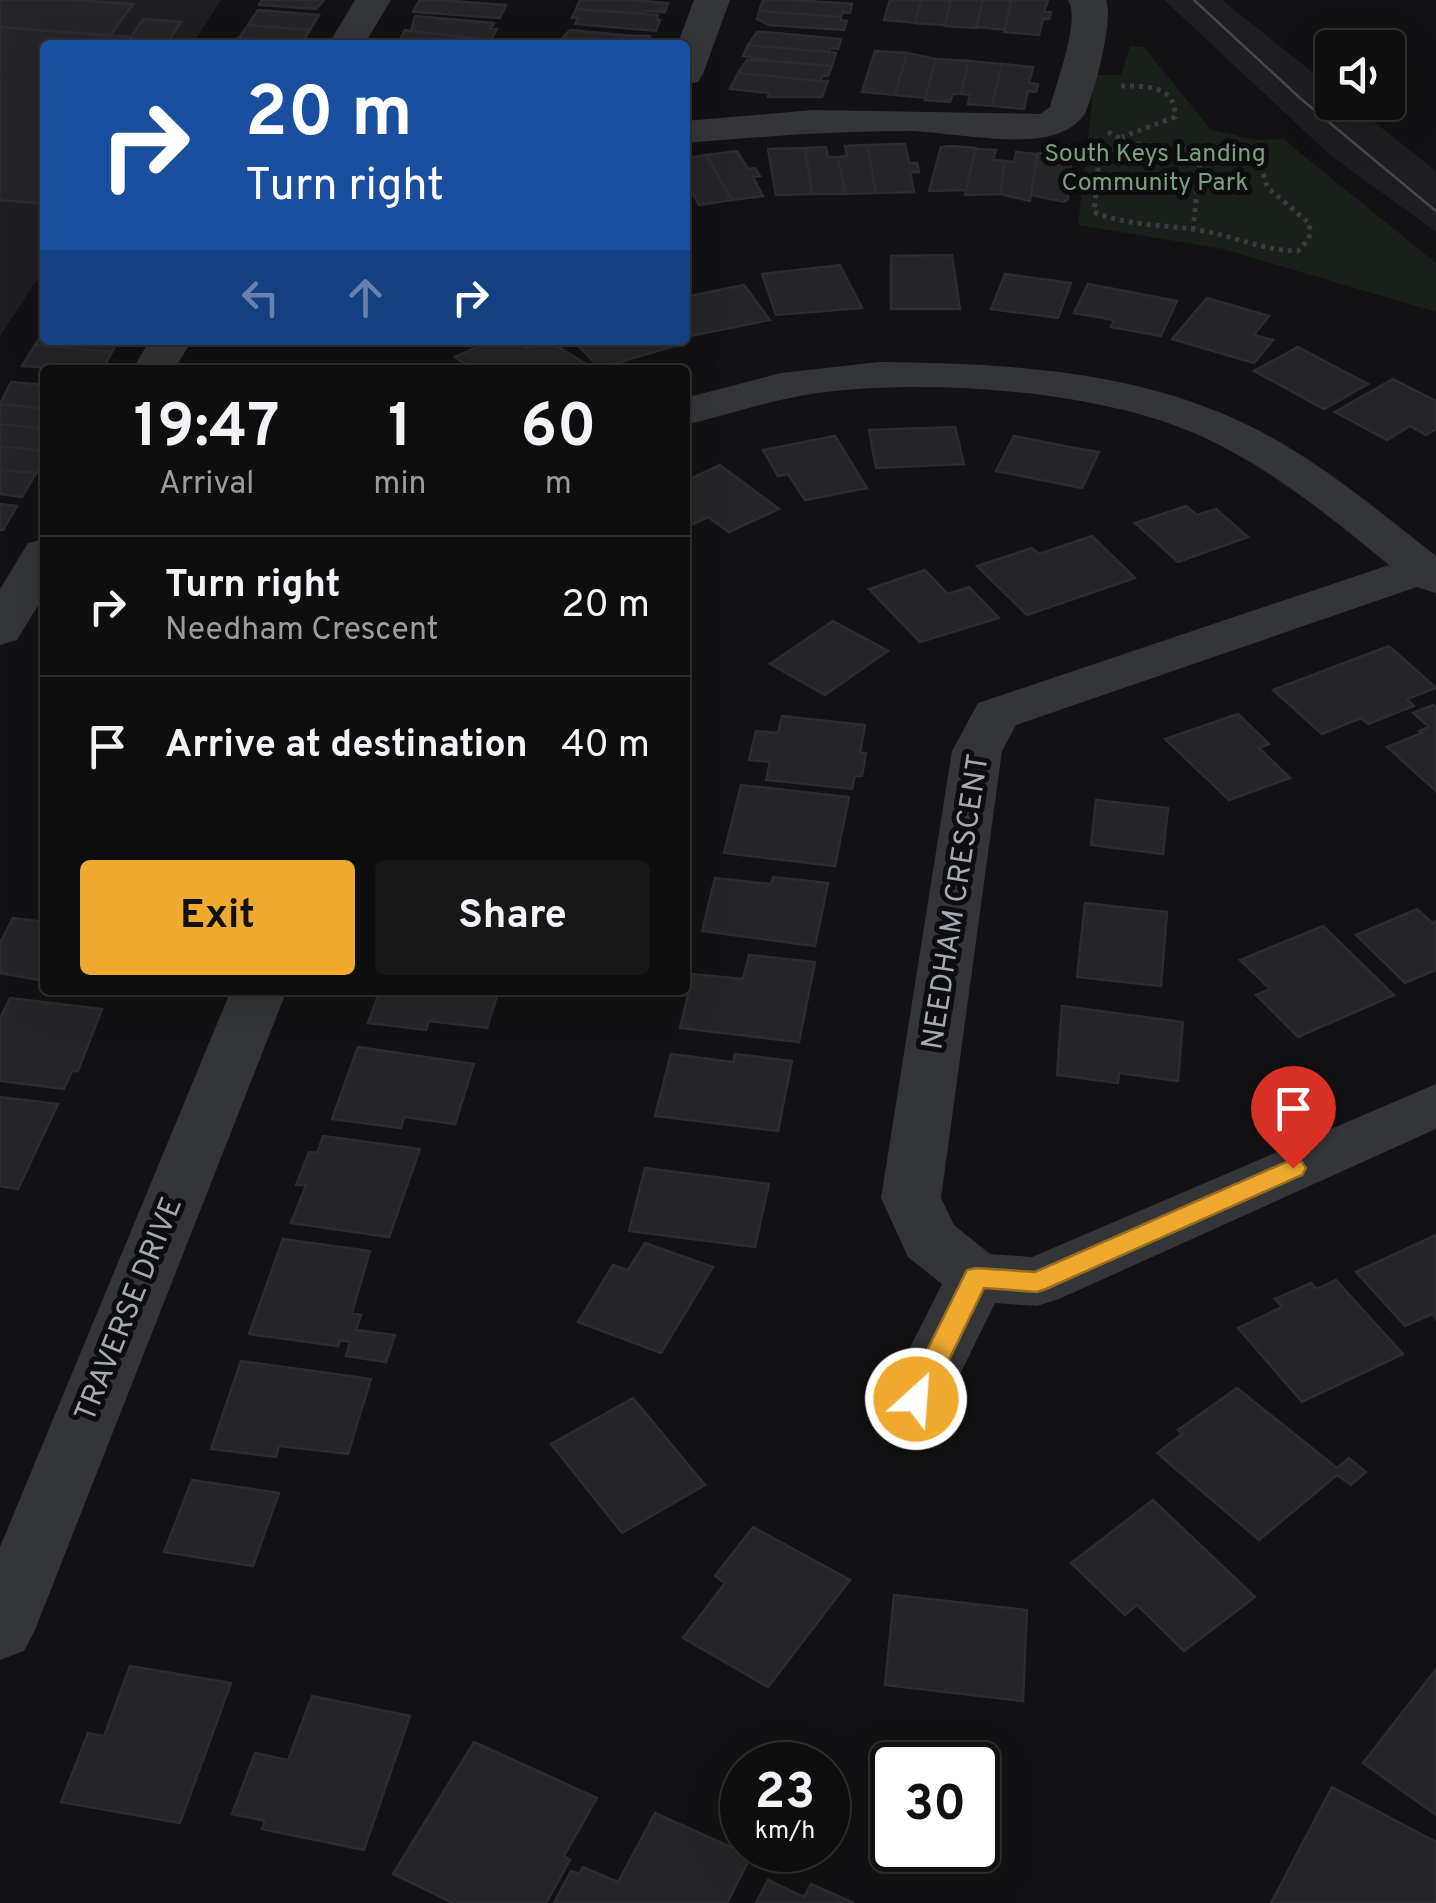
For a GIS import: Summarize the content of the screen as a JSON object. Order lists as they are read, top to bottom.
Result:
{
  "streets": {
    "street": ["NEEDHAM CRESCENT", "TRAVERSE DRIVE"]
  },
  "parks": ["South Keys Landing Community Park"],
  "page": {
    "turn": ["20 m", "Turn right"],
    "eta": [
      "19:47",
      "Arrival",
      "1",
      "min",
      "60",
      "m"
    ],
    "list": [
      {
        "name": "Turn right",
        "note": "Needham Crescent",
        "value": "20 m"
      },
      {
        "name": "Arrive at destination",
        "value": "40 m"
      }
    ],
    "buttons": ["Exit", "Share"],
    "speed": "23 km/h",
    "limit": "30"
  }
}
